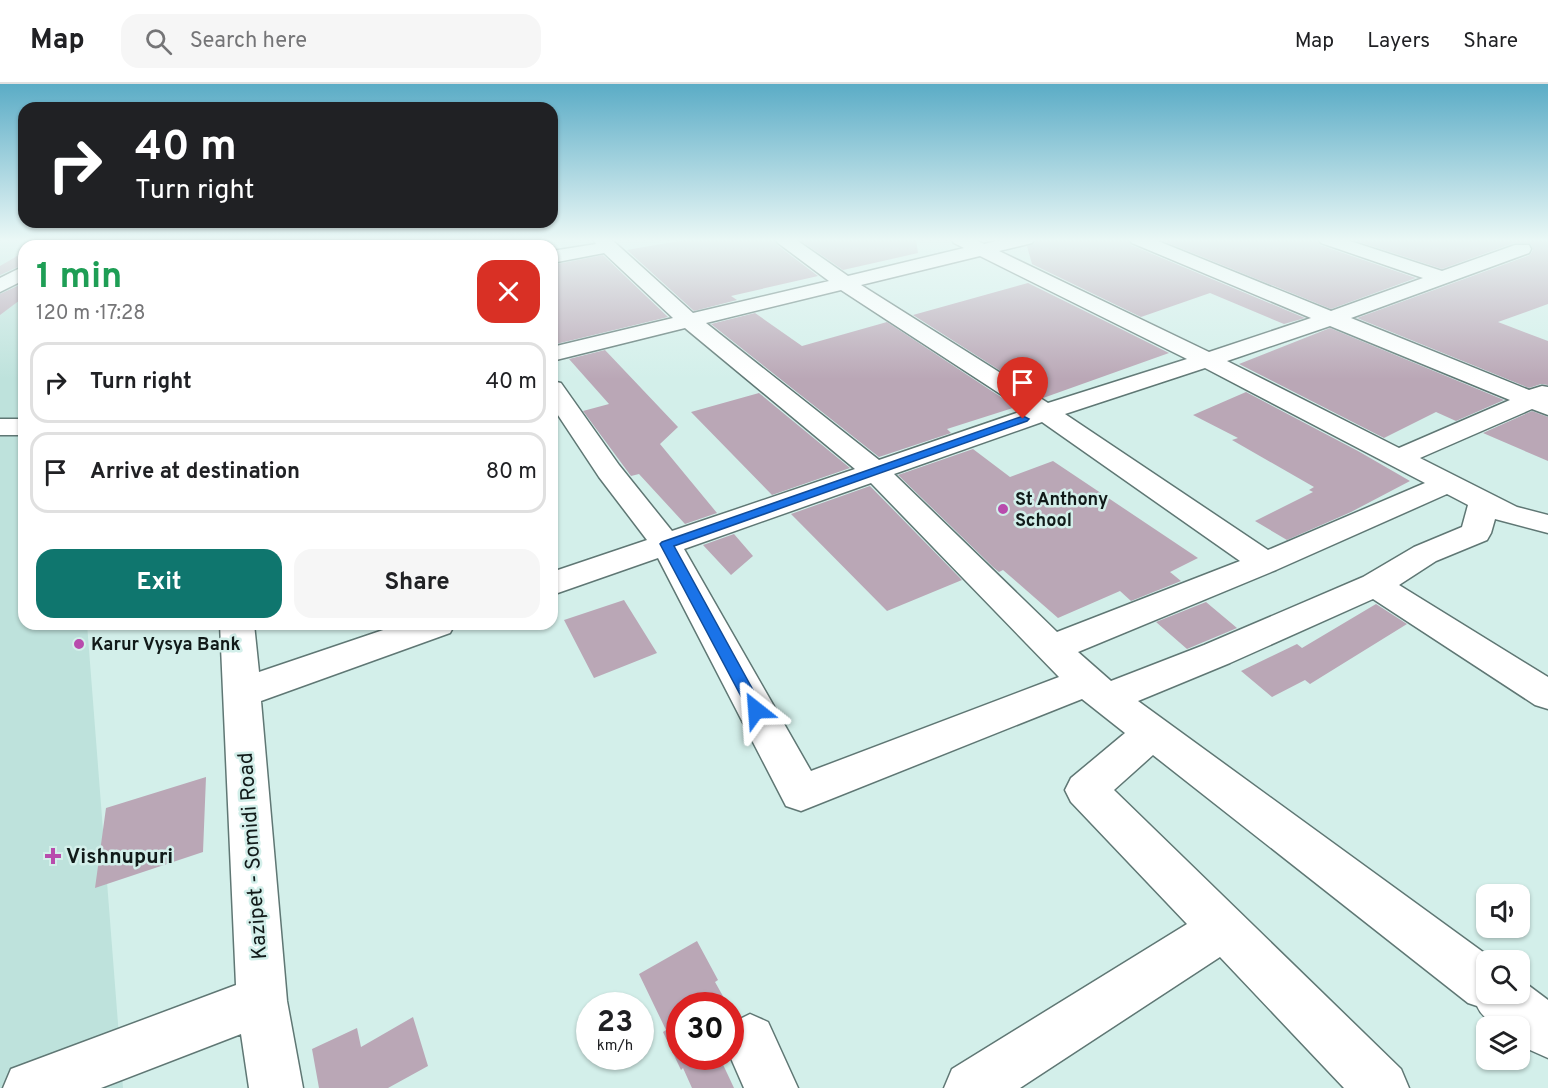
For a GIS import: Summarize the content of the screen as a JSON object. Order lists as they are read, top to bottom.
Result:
{
  "streets": {
    "street": ["Kazipet - Somidi Road"]
  },
  "places": {
    "other": ["St Anthony School", "Karur Vysya Bank"],
    "health": ["Vishnupuri"]
  },
  "page": {
    "header": "Map",
    "search": "Search here",
    "nav": ["Map", "Layers", "Share"],
    "turn": ["40 m", "Turn right"],
    "heading": ["1 min", "120 m · 17:28"],
    "list": [
      {
        "name": "Turn right",
        "value": "40 m"
      },
      {
        "name": "Arrive at destination",
        "value": "80 m"
      }
    ],
    "buttons": ["Exit", "Share"],
    "speed": "23 km/h",
    "limit": "30"
  }
}
